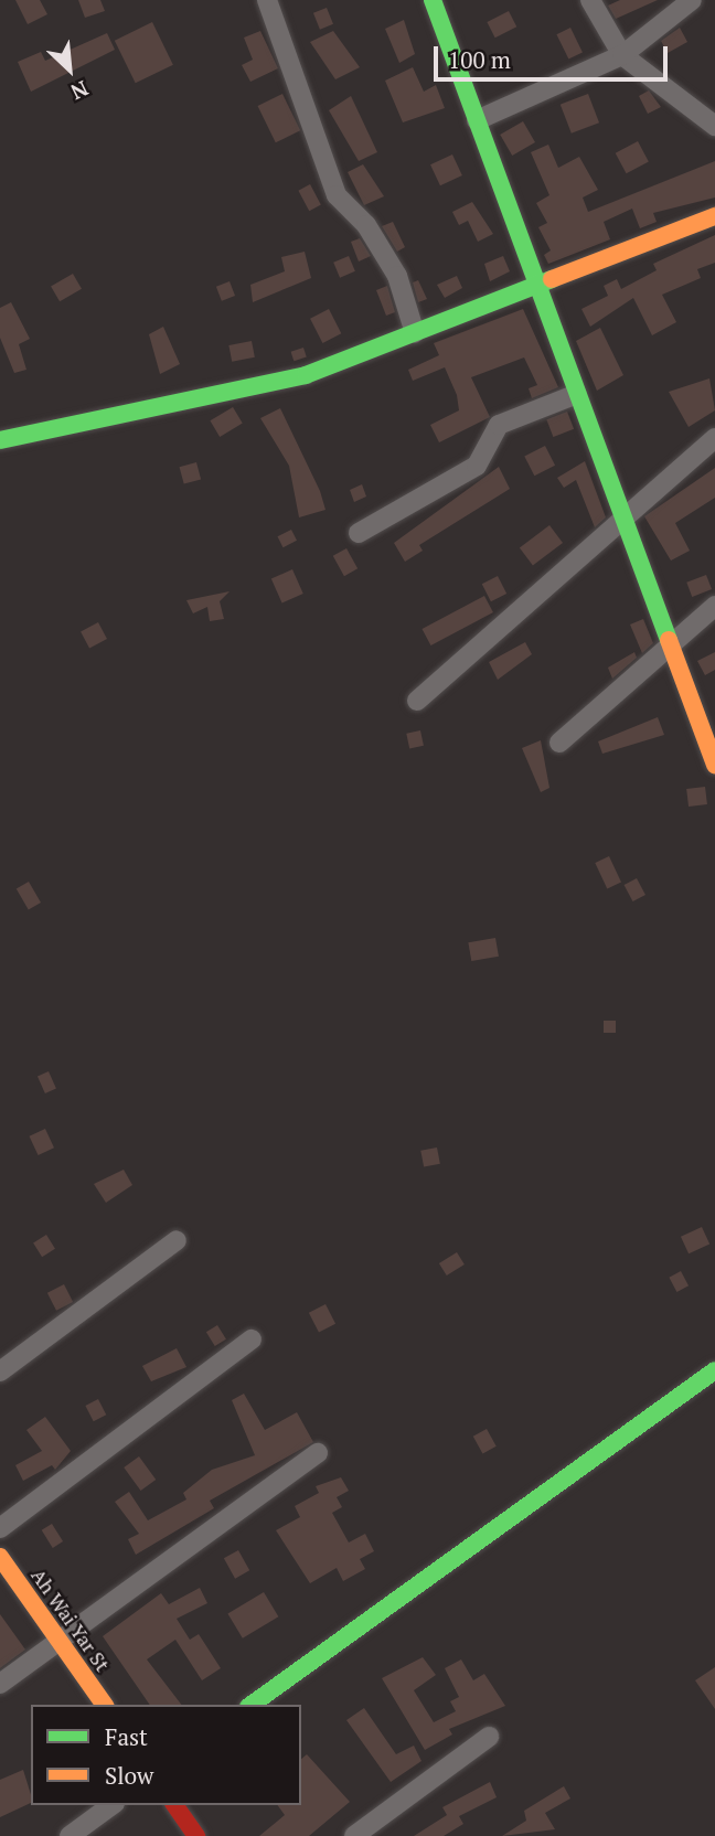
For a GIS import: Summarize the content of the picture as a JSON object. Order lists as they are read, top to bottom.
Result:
{
  "streets": {
    "street": ["Ah Wai Yar St"]
  },
  "legend": ["Fast", "Slow"],
  "scale_bar": "100 m",
  "north": "bottom right"
}
